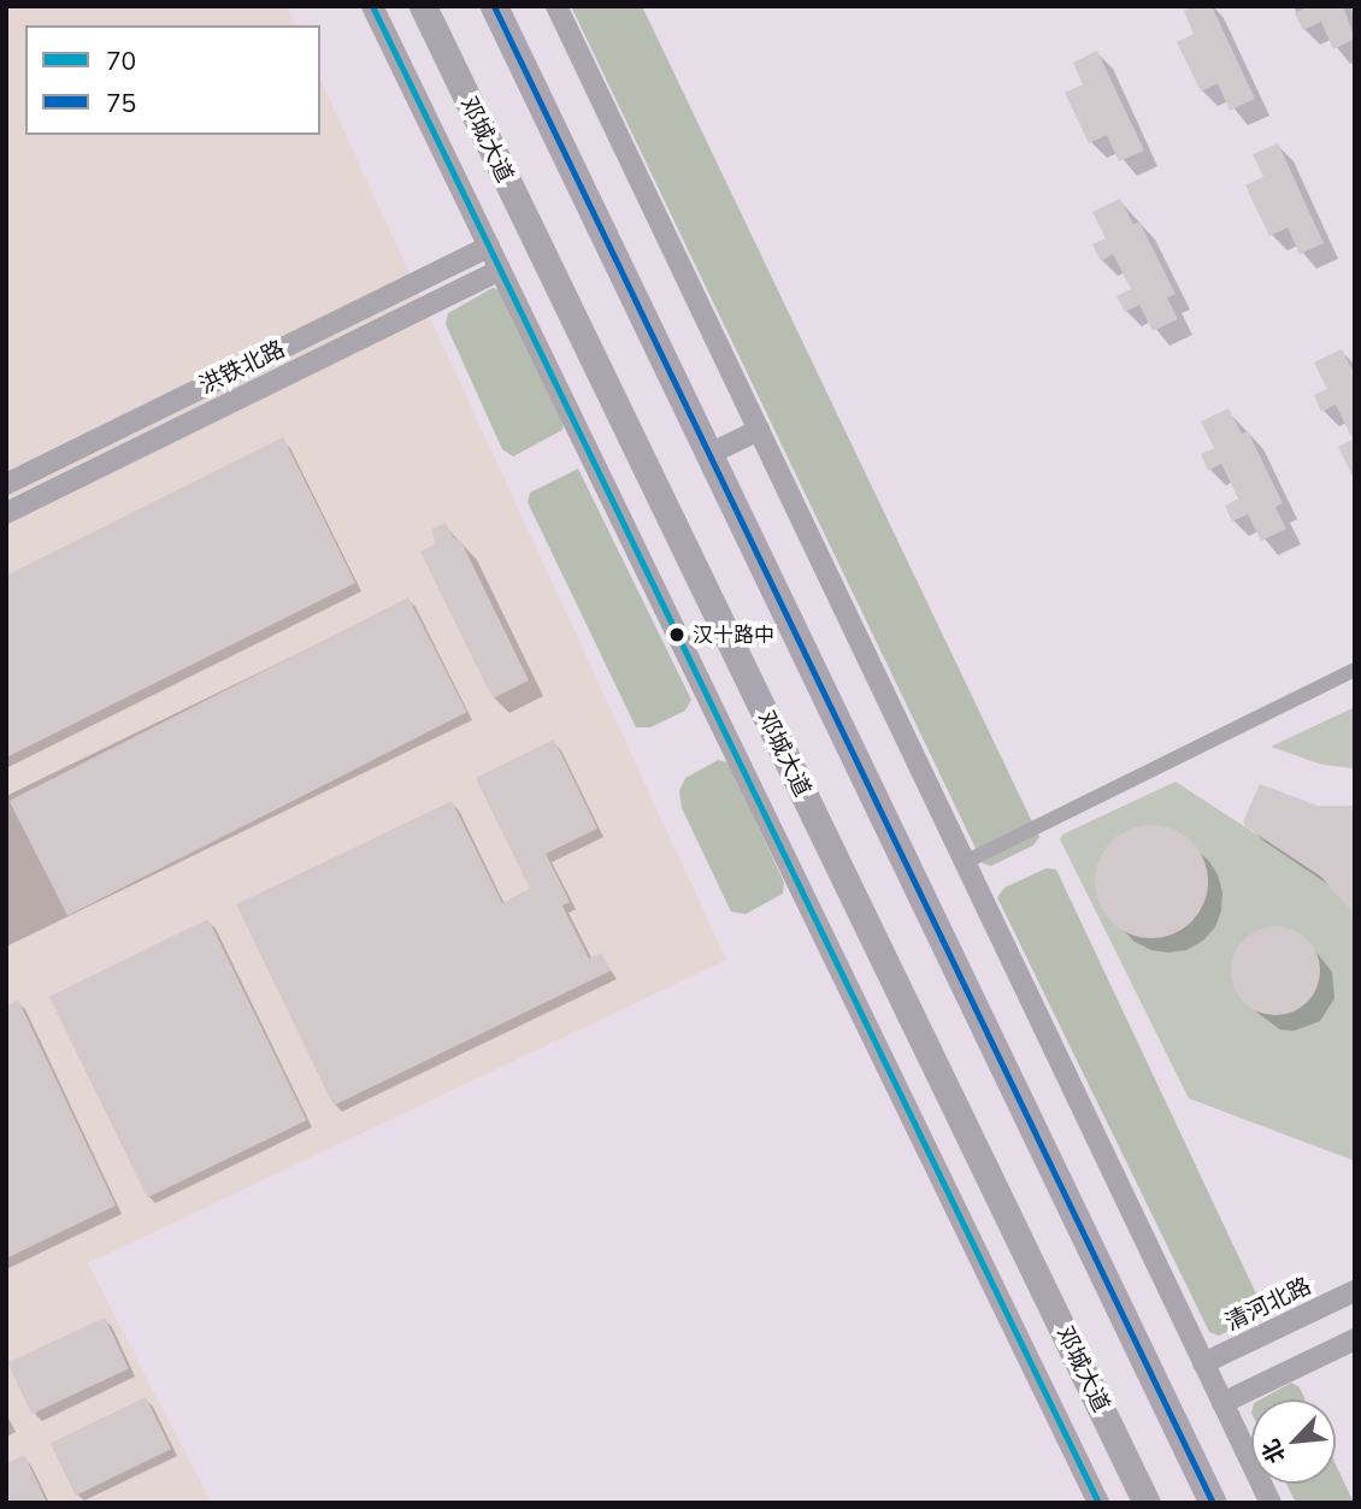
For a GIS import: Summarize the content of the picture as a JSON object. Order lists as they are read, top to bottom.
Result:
{
  "streets": {
    "highway": ["邓城大道"],
    "street": ["洪铁北路", "清河北路"]
  },
  "places": ["汉十路中"],
  "lines": ["transit line 70", "transit line 75"],
  "legend": ["70", "75"],
  "north": "bottom left"
}
